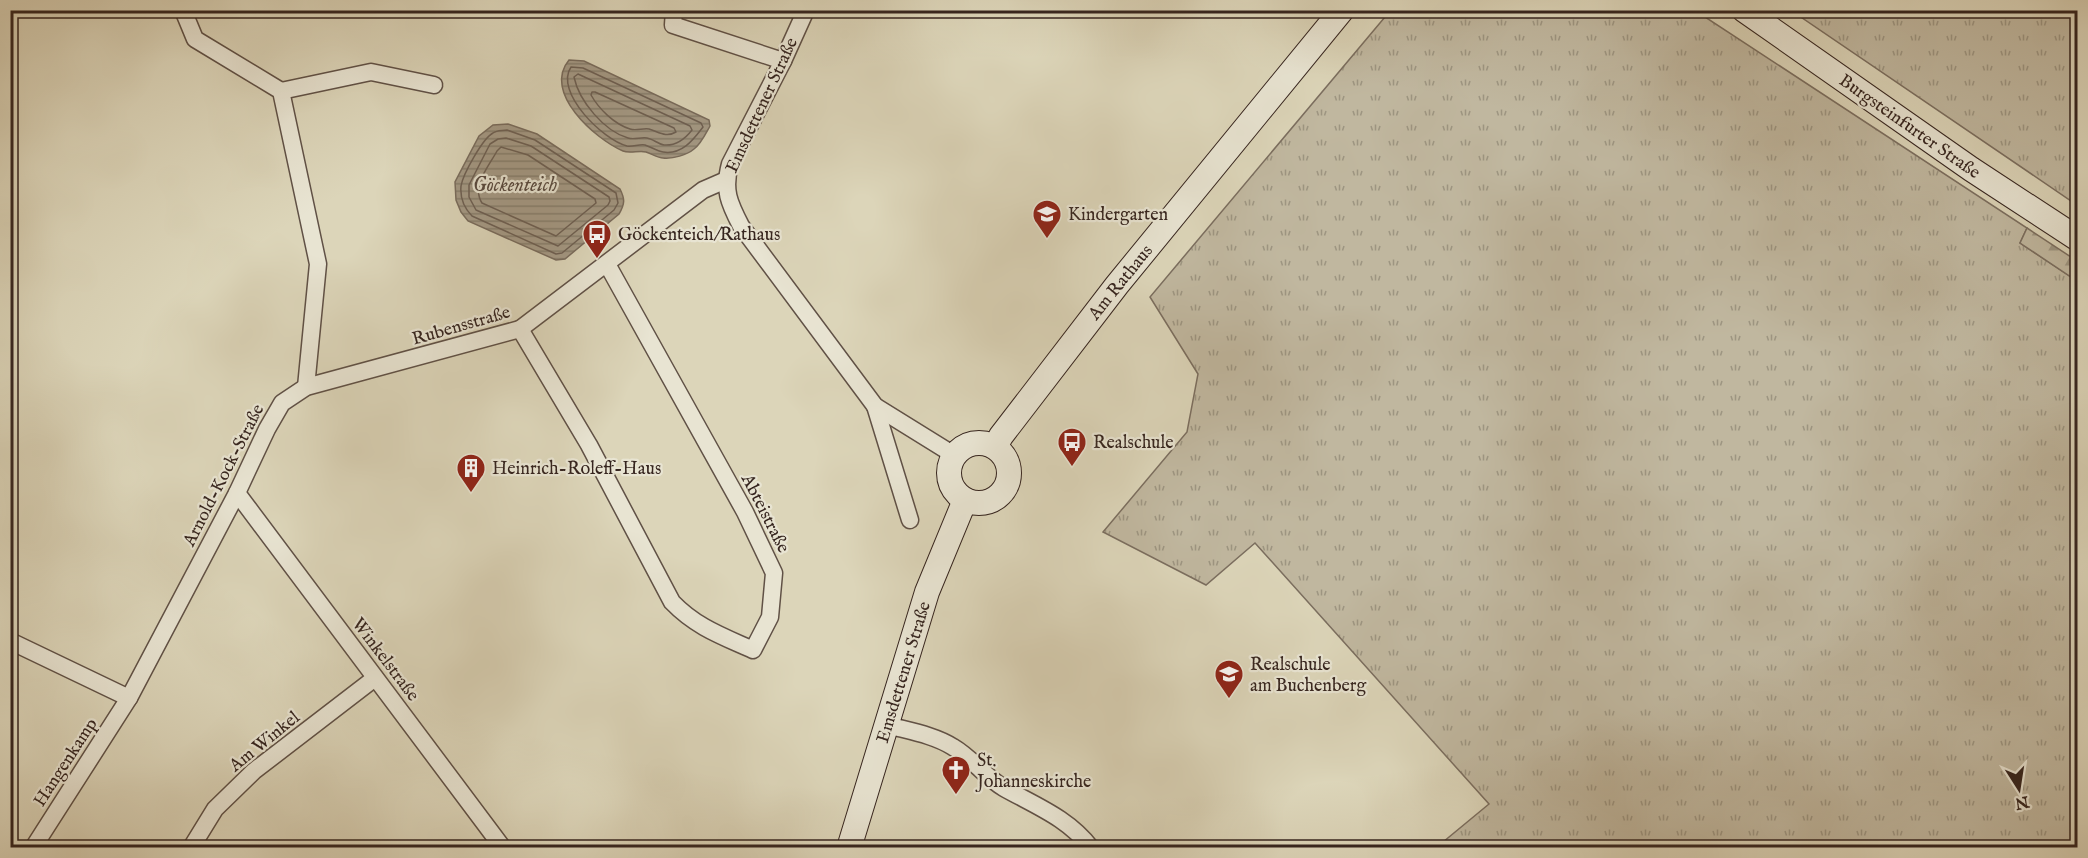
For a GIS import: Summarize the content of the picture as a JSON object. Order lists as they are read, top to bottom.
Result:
{
  "streets": {
    "main road": ["Emsdettener Straße", "Burgsteinfurter Straße", "Am Rathaus"],
    "street": [
      "Rubensstraße",
      "Arnold-Kock-Straße",
      "Abteistraße",
      "Winkelstraße",
      "Am Winkel",
      "Hangenkamp"
    ]
  },
  "crossings": [
    ["Emsdettener Straße", "Am Rathaus"],
    ["Emsdettener Straße", "Rubensstraße"],
    ["Rubensstraße", "Arnold-Kock-Straße"],
    ["Rubensstraße", "Abteistraße"],
    ["Arnold-Kock-Straße", "Winkelstraße"],
    ["Arnold-Kock-Straße", "Hangenkamp"],
    ["Winkelstraße", "Am Winkel"]
  ],
  "water": ["Göckenteich"],
  "places": {
    "school or university": ["Kindergarten", "Realschule am Buchenberg"],
    "bus stop": ["Göckenteich/Rathaus", "Realschule"],
    "building": ["Heinrich-Roleff-Haus"],
    "church": ["St. Johanneskirche"]
  },
  "north": "bottom"
}
